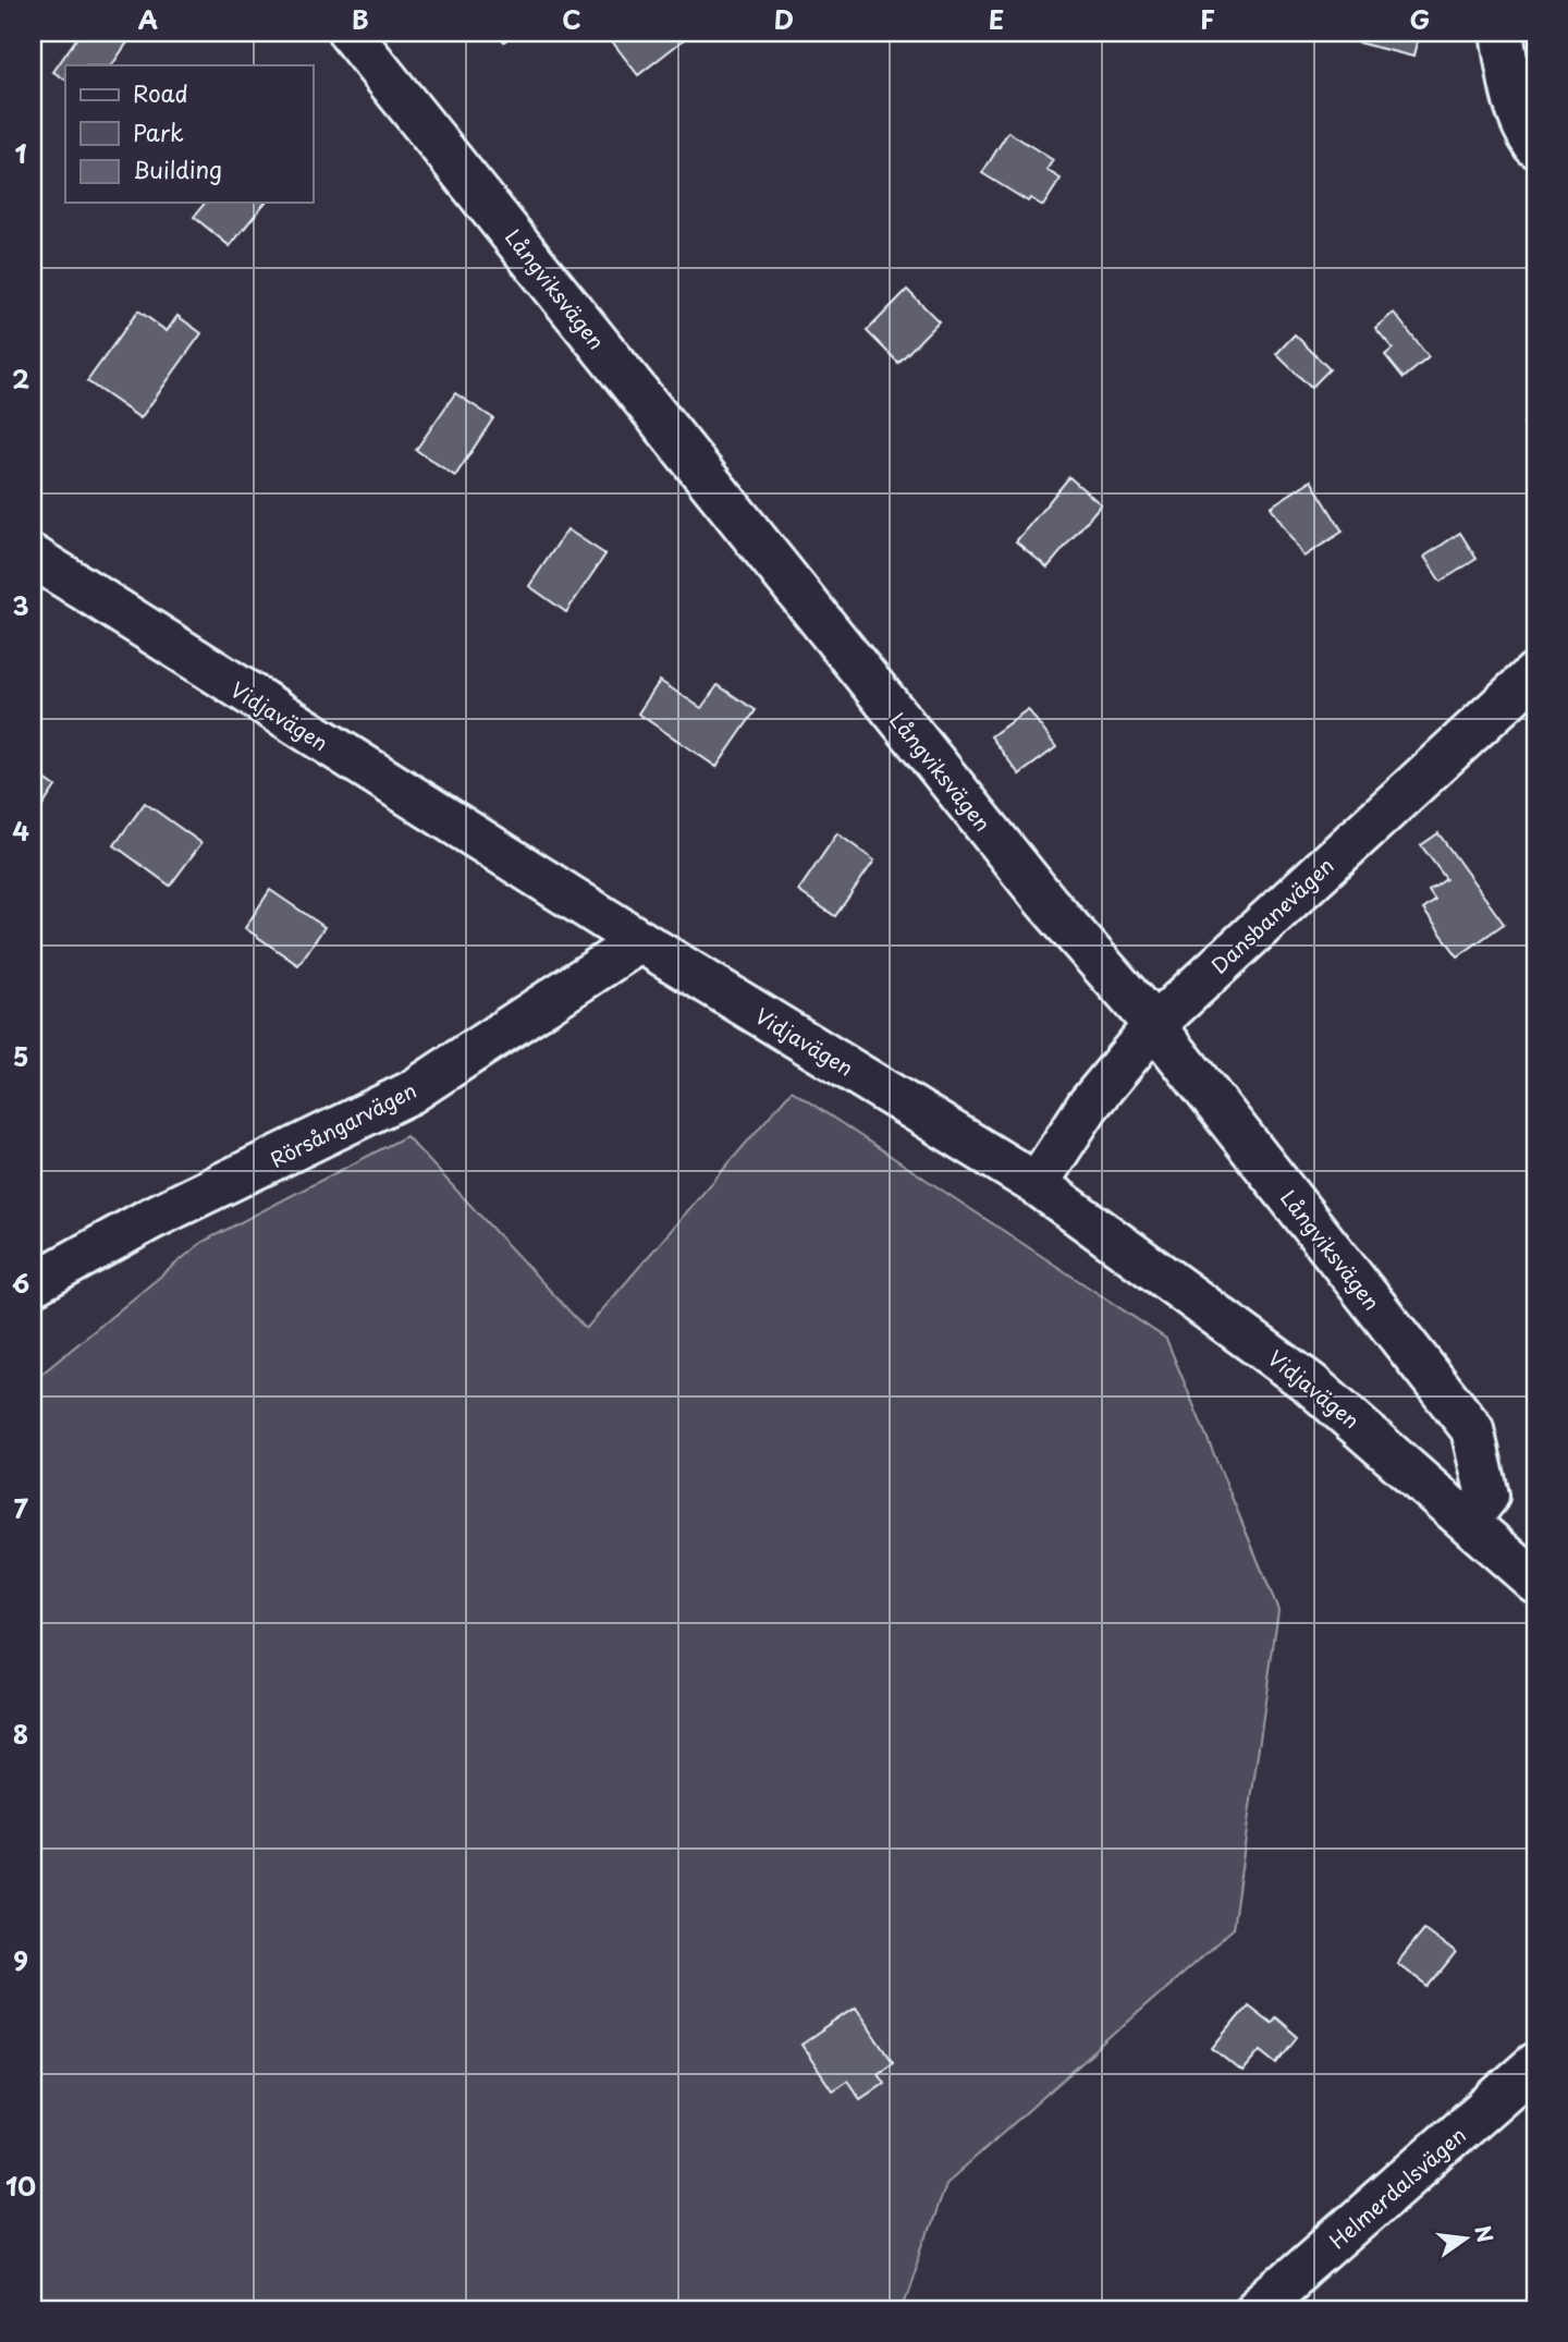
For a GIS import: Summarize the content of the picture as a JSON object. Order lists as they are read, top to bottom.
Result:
{
  "streets": {
    "street": [
      "Långviksvägen",
      "Vidjavägen",
      "Dansbanevägen",
      "Rörsångarvägen",
      "Helmerdalsvägen"
    ]
  },
  "crossings": [
    ["Långviksvägen", "Vidjavägen"],
    ["Långviksvägen", "Dansbanevägen"],
    ["Vidjavägen", "Dansbanevägen"],
    ["Vidjavägen", "Rörsångarvägen"]
  ],
  "legend": ["Road", "Park", "Building"],
  "north": "right",
  "grid": {
    "columns": [
      "A",
      "B",
      "C",
      "D",
      "E",
      "F",
      "G"
    ],
    "rows": [
      "1",
      "2",
      "3",
      "4",
      "5",
      "6",
      "7",
      "8",
      "9",
      "10"
    ]
  }
}
